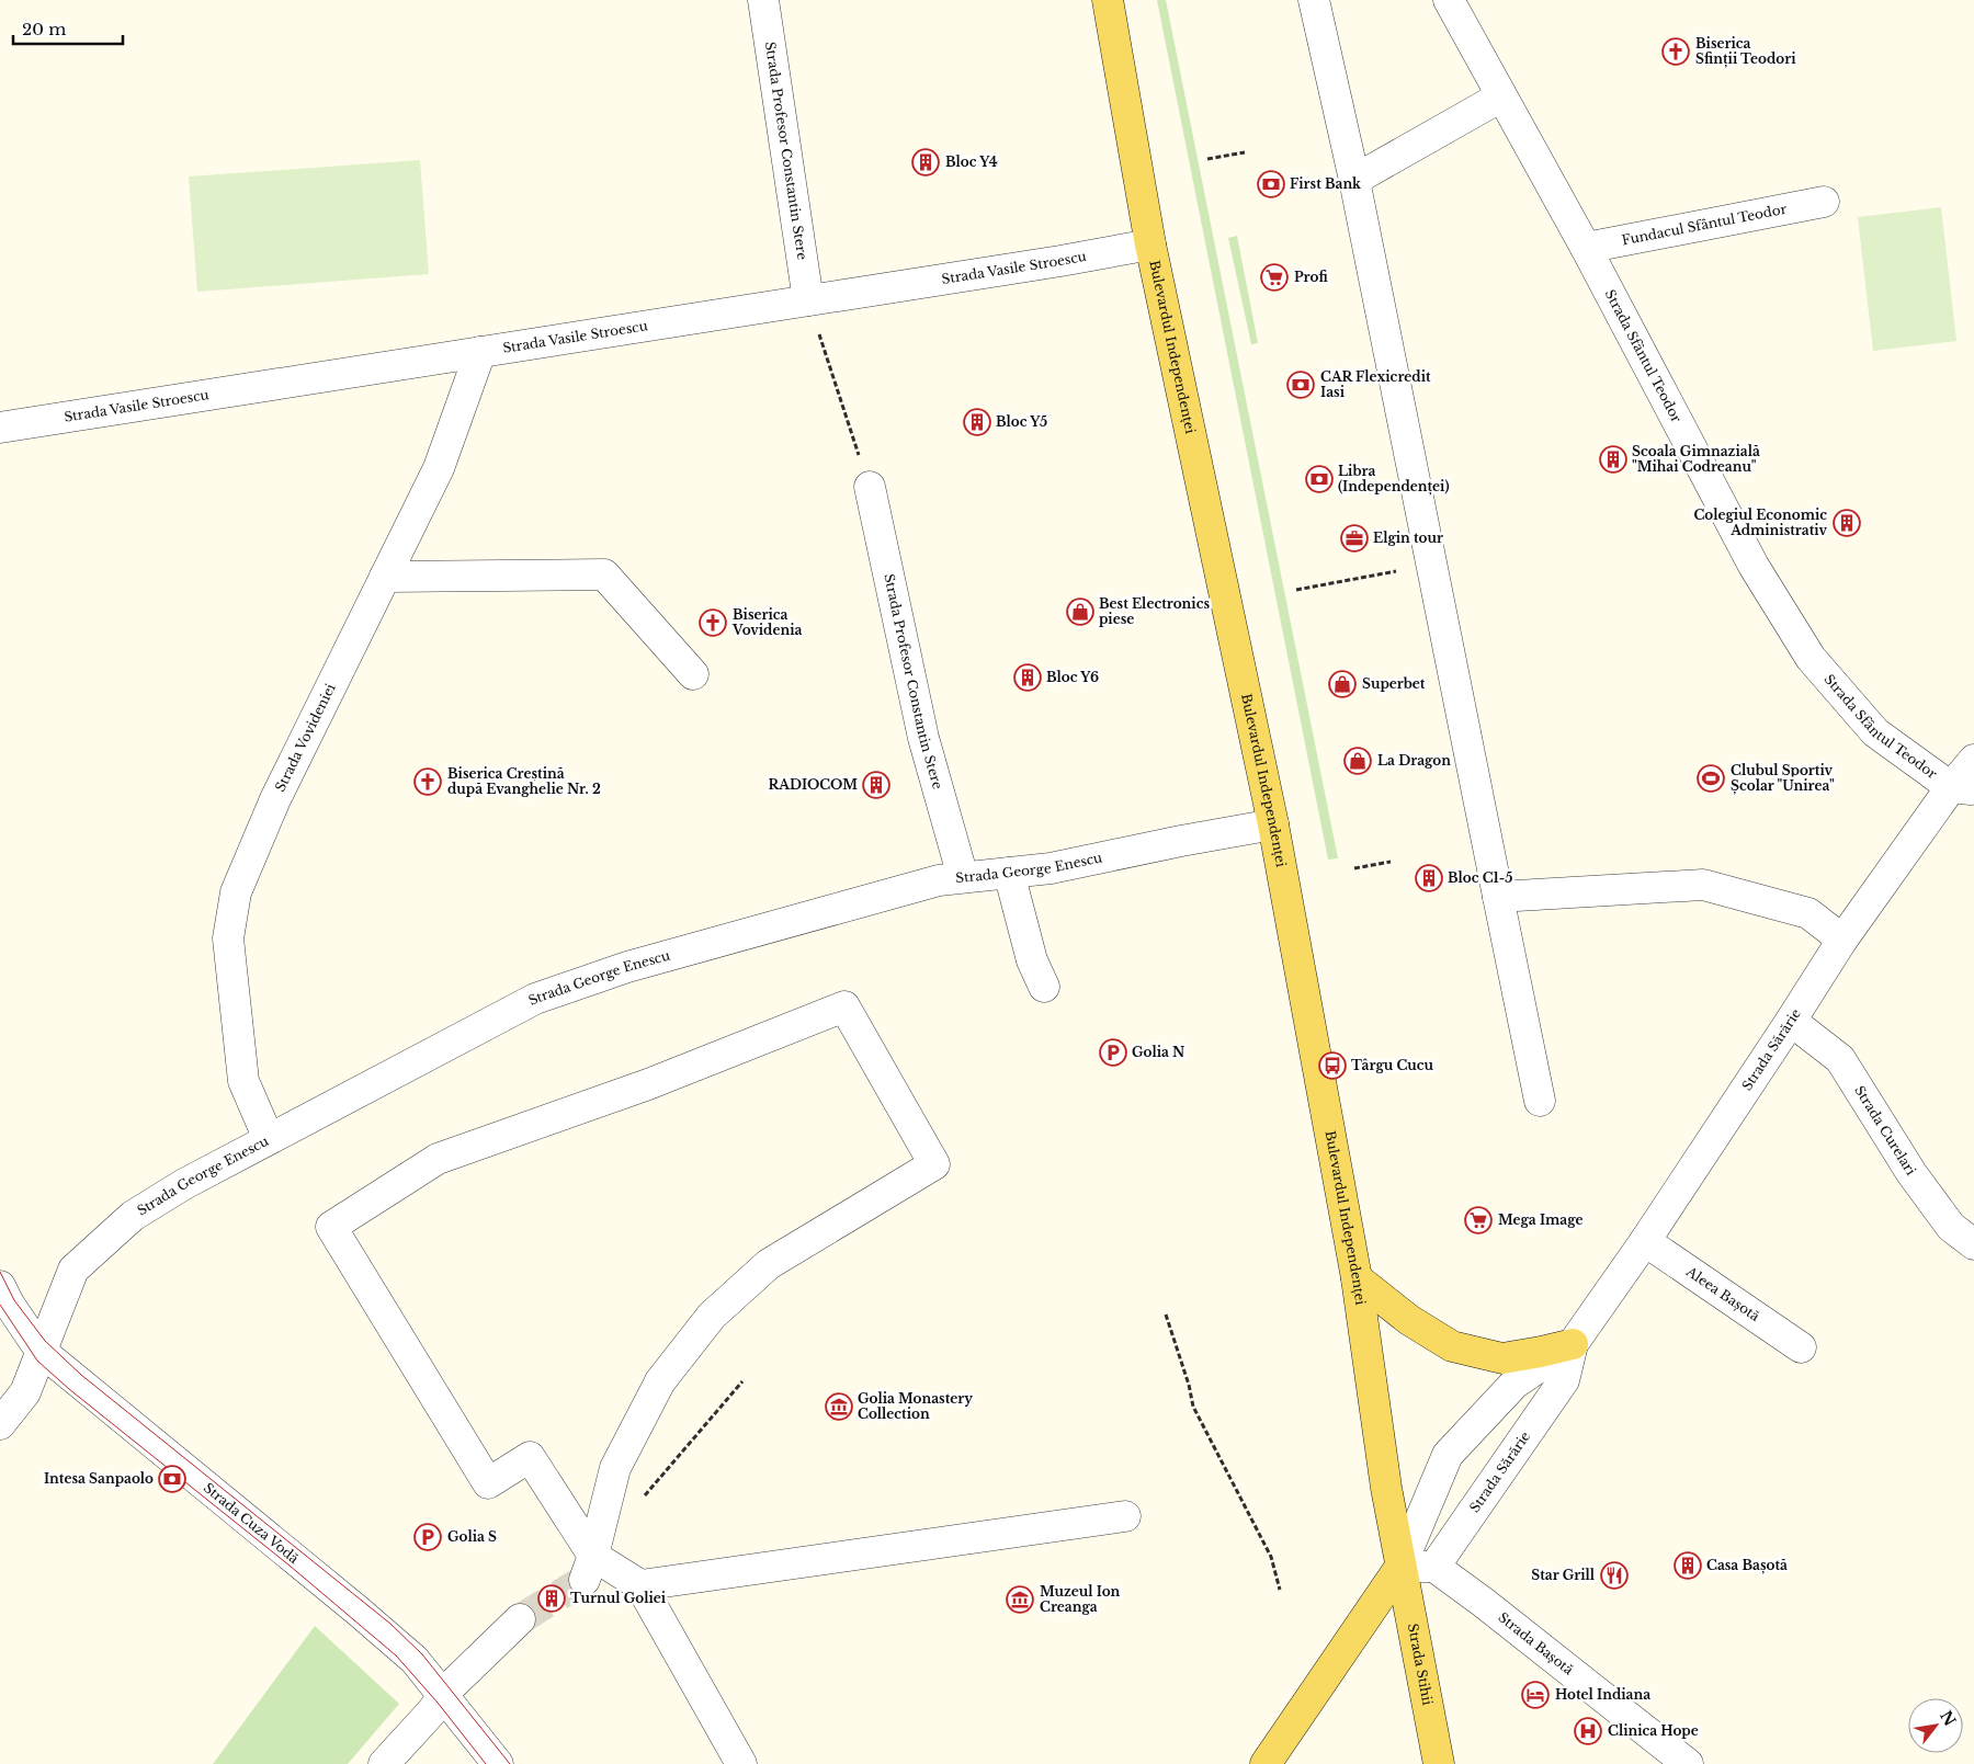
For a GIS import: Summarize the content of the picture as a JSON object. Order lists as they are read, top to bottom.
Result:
{
  "streets": {
    "main road": ["Bulevardul Independenței", "Strada Sărărie", "Strada Stihii"],
    "street": [
      "Strada Profesor Constantin Stere",
      "Fundacul Sfântul Teodor",
      "Strada Vasile Stroescu",
      "Strada Sfântul Teodor",
      "Strada Vovideniei",
      "Strada George Enescu",
      "Strada Curelari",
      "Aleea Bașotă",
      "Strada Cuza Vodă",
      "Strada Bașotă"
    ]
  },
  "crossings": [
    ["Strada Profesor Constantin Stere", "Strada Vasile Stroescu"],
    ["Strada Profesor Constantin Stere", "Strada George Enescu"],
    ["Fundacul Sfântul Teodor", "Strada Sfântul Teodor"],
    ["Strada Vasile Stroescu", "Bulevardul Independenței"],
    ["Strada Vasile Stroescu", "Strada Vovideniei"],
    ["Bulevardul Independenței", "Strada George Enescu"],
    ["Bulevardul Independenței", "Strada Sărărie"],
    ["Bulevardul Independenței", "Strada Stihii"],
    ["Strada Sfântul Teodor", "Strada Sărărie"],
    ["Strada Vovideniei", "Strada George Enescu"],
    ["Strada George Enescu", "Strada Cuza Vodă"],
    ["Strada Sărărie", "Strada Curelari"],
    ["Strada Sărărie", "Aleea Bașotă"],
    ["Strada Sărărie", "Strada Bașotă"],
    ["Strada Sărărie", "Strada Stihii"]
  ],
  "places": {
    "church": ["Biserica Sfinții Teodori", "Biserica Vovidenia", "Biserica Creștină după Evanghelie Nr. 2"],
    "building": [
      "Bloc Y4",
      "Bloc Y5",
      "Școala Gimnazială \"Mihai Codreanu\"",
      "Colegiul Economic Administrativ",
      "Bloc Y6",
      "RADIOCOM",
      "Bloc C1-5",
      "Casa Bașotă",
      "Turnul Goliei"
    ],
    "bank": [
      "First Bank",
      "CAR Flexicredit Iasi",
      "Libra (Independenței)",
      "Intesa Sanpaolo"
    ],
    "supermarket": ["Profi", "Mega Image"],
    "office": ["Elgin tour"],
    "shop": ["Best Electronics piese", "Superbet", "La Dragon"],
    "sports": ["Clubul Sportiv Școlar \"Unirea\""],
    "parking": ["Golia N", "Golia S"],
    "bus stop": ["Târgu Cucu"],
    "museum": ["Golia Monastery Collection", "Muzeul Ion Creanga"],
    "restaurant": ["Star Grill"],
    "hotel": ["Hotel Indiana"],
    "hospital": ["Clinica Hope"]
  },
  "scale_bar": "20 m",
  "north": "top right"
}
